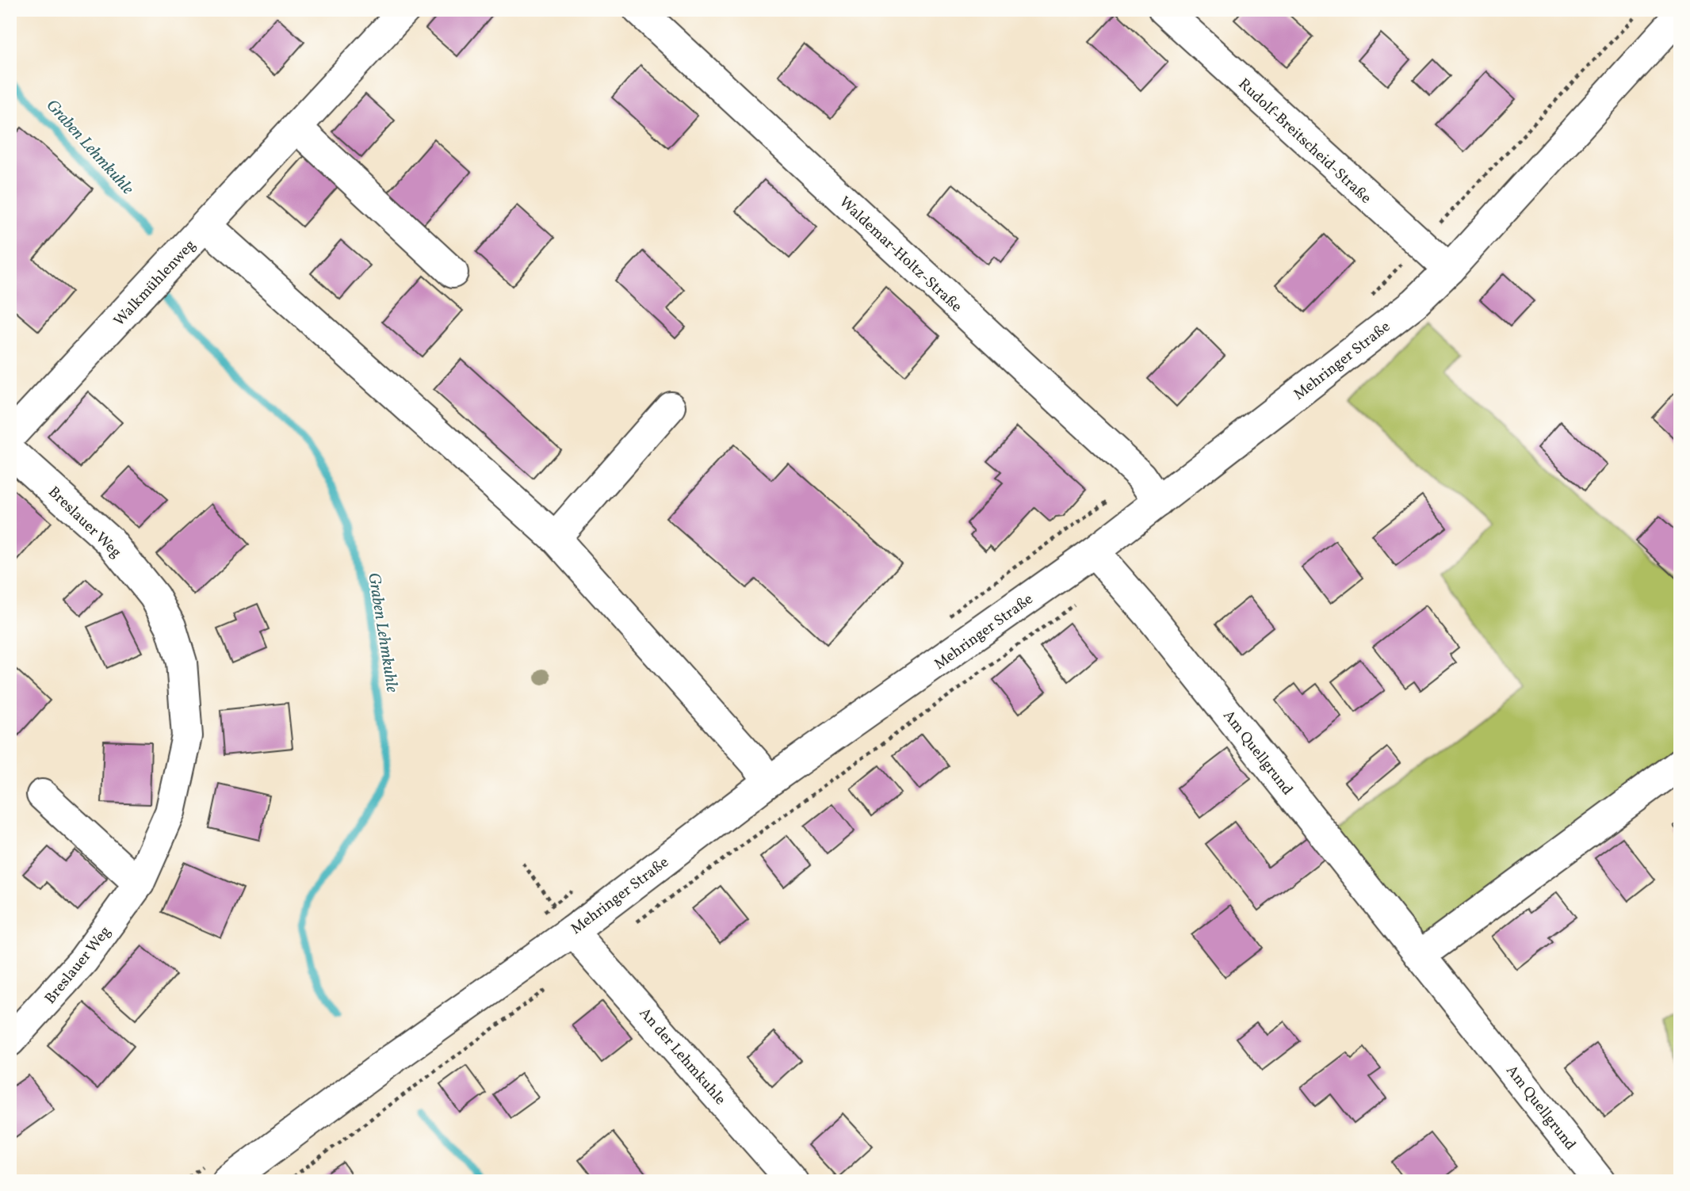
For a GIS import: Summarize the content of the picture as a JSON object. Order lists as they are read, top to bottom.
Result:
{
  "streets": {
    "street": [
      "Rudolf-Breitscheid-Straße",
      "Waldemar-Holtz-Straße",
      "Walkmühlenweg",
      "Mehringer Straße",
      "Breslauer Weg",
      "Am Quellgrund",
      "An der Lehmkuhle"
    ]
  },
  "crossings": [
    ["Rudolf-Breitscheid-Straße", "Mehringer Straße"],
    ["Waldemar-Holtz-Straße", "Mehringer Straße"],
    ["Mehringer Straße", "Am Quellgrund"],
    ["Mehringer Straße", "An der Lehmkuhle"]
  ],
  "water": ["Graben Lehmkuhle"]
}
